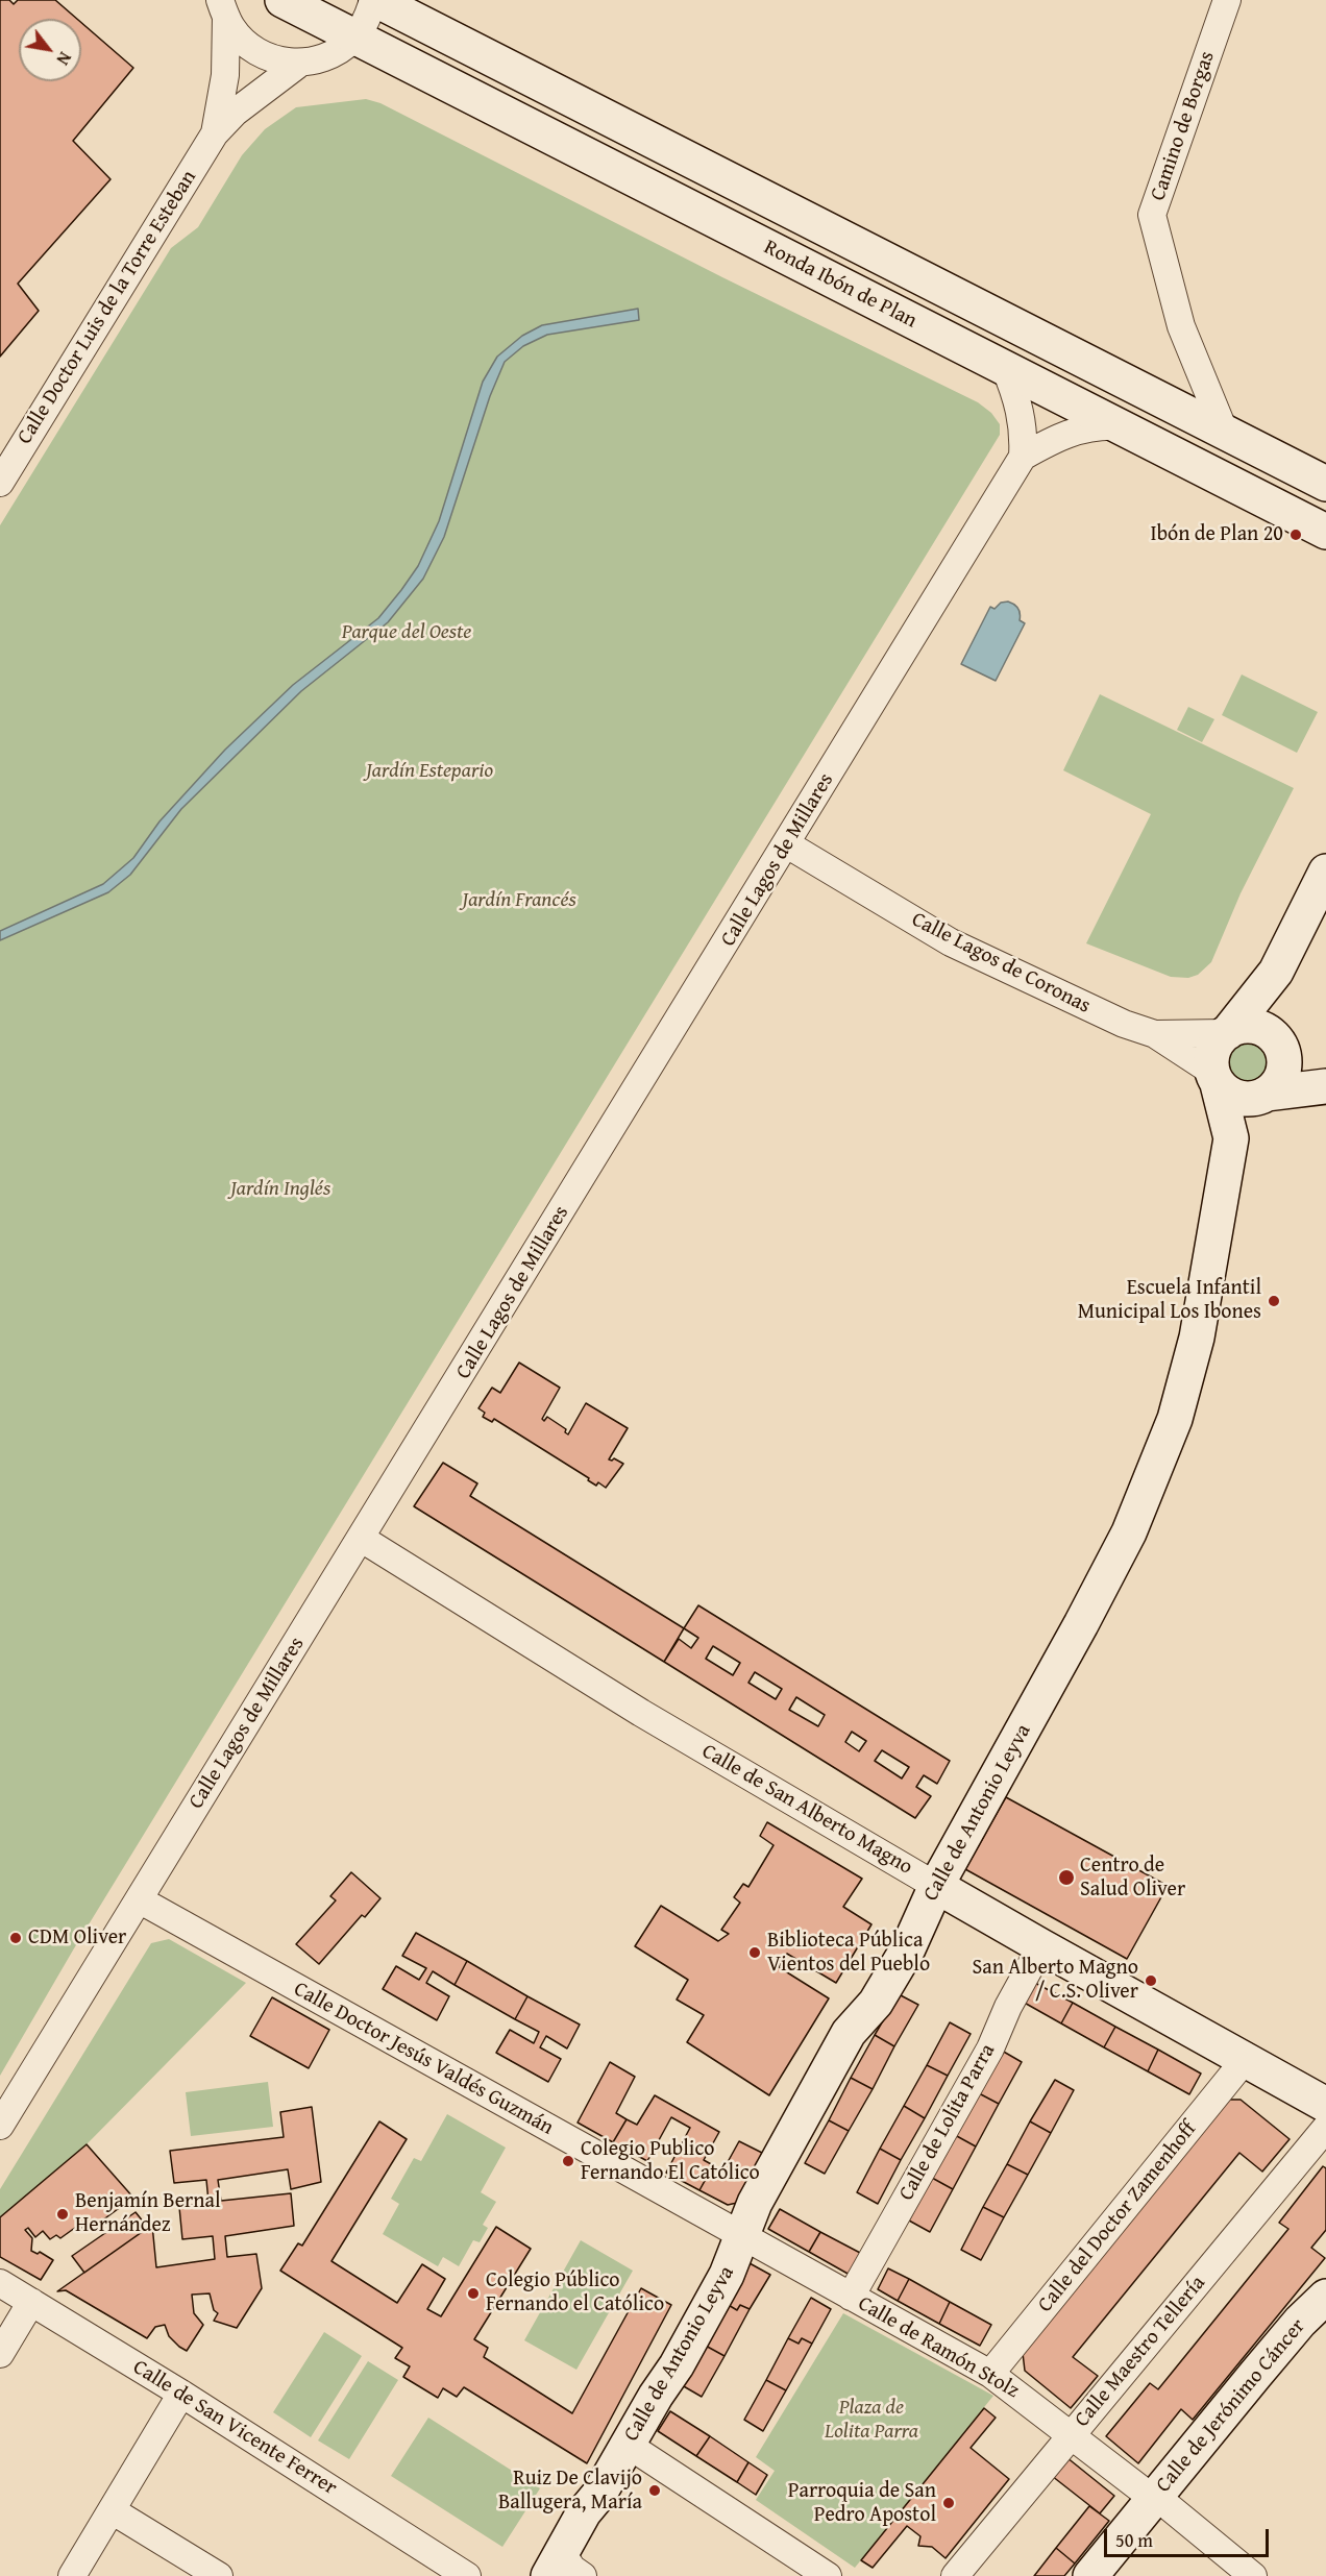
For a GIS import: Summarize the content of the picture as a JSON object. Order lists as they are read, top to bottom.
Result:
{
  "streets": {
    "street": [
      "Camino de Borgas",
      "Ronda Ibón de Plan",
      "Calle Doctor Luis de la Torre Esteban",
      "Calle Lagos de Millares",
      "Calle Lagos de Coronas",
      "Calle de San Alberto Magno",
      "Calle de Antonio Leyva",
      "Calle Doctor Jesús Valdés Guzmán",
      "Calle de Lolita Parra",
      "Calle del Doctor Zamenhoff",
      "Calle de Ramón Stolz",
      "Calle Maestro Tellería",
      "Calle de Jerónimo Cáncer",
      "Calle de San Vicente Ferrer"
    ]
  },
  "crossings": [
    ["Camino de Borgas", "Ronda Ibón de Plan"],
    ["Calle Lagos de Millares", "Calle Lagos de Coronas"],
    ["Calle Lagos de Millares", "Calle de San Alberto Magno"],
    ["Calle Lagos de Millares", "Calle Doctor Jesús Valdés Guzmán"],
    ["Calle Lagos de Coronas", "Calle de Antonio Leyva"],
    ["Calle de San Alberto Magno", "Calle de Antonio Leyva"],
    ["Calle de San Alberto Magno", "Calle de Lolita Parra"],
    ["Calle de San Alberto Magno", "Calle del Doctor Zamenhoff"],
    ["Calle de Antonio Leyva", "Calle Doctor Jesús Valdés Guzmán"],
    ["Calle de Antonio Leyva", "Calle de Ramón Stolz"],
    ["Calle Doctor Jesús Valdés Guzmán", "Calle de Ramón Stolz"],
    ["Calle de Lolita Parra", "Calle de Ramón Stolz"],
    ["Calle del Doctor Zamenhoff", "Calle de Ramón Stolz"],
    ["Calle de Ramón Stolz", "Calle Maestro Tellería"],
    ["Calle de Ramón Stolz", "Calle de Jerónimo Cáncer"]
  ],
  "parks": [
    "Parque del Oeste",
    "Jardín Estepario",
    "Jardín Francés",
    "Jardín Inglés",
    "Plaza de Lolita Parra"
  ],
  "places": [
    "Ibón de Plan 20",
    "Escuela Infantil Municipal Los Ibones",
    "Centro de Salud Oliver",
    "CDM Oliver",
    "Biblioteca Pública Vientos del Pueblo",
    "San Alberto Magno / C.S. Oliver",
    "Colegio Publico Fernando El Católico",
    "Benjamín Bernal Hernández",
    "Colegio Público Fernando el Católico",
    "Ruiz De Clavijo Ballugera, María",
    "Parroquia de San Pedro Apostol"
  ],
  "scale_bar": "50 m",
  "north": "bottom right"
}
